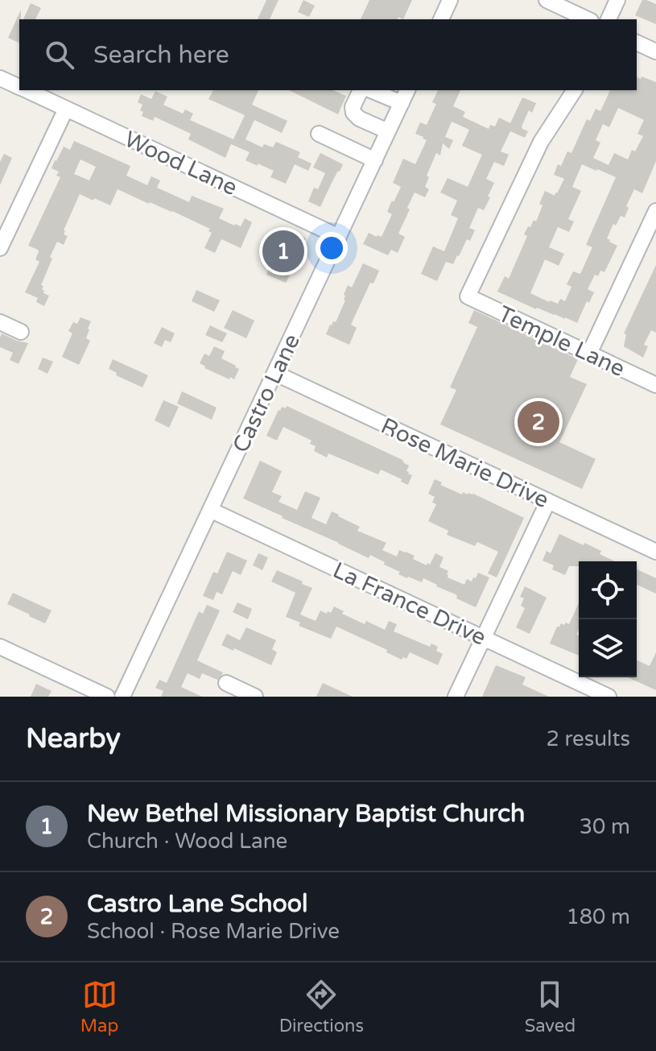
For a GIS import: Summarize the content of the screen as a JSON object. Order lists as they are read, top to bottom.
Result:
{
  "streets": {
    "street": [
      "Wood Lane",
      "Temple Lane",
      "Castro Lane",
      "Rose Marie Drive",
      "La France Drive"
    ]
  },
  "crossings": [
    ["Wood Lane", "Castro Lane"],
    ["Castro Lane", "Rose Marie Drive"],
    ["Castro Lane", "La France Drive"]
  ],
  "page": {
    "search": "Search here",
    "pins": ["1", "2"],
    "heading": ["Nearby", "2 results"],
    "list": [
      {
        "mark": "1",
        "name": "New Bethel Missionary Baptist Church",
        "note": "Church · Wood Lane",
        "value": "30 m"
      },
      {
        "mark": "2",
        "name": "Castro Lane School",
        "note": "School · Rose Marie Drive",
        "value": "180 m"
      }
    ],
    "nav": ["Map", "Directions", "Saved"]
  }
}
